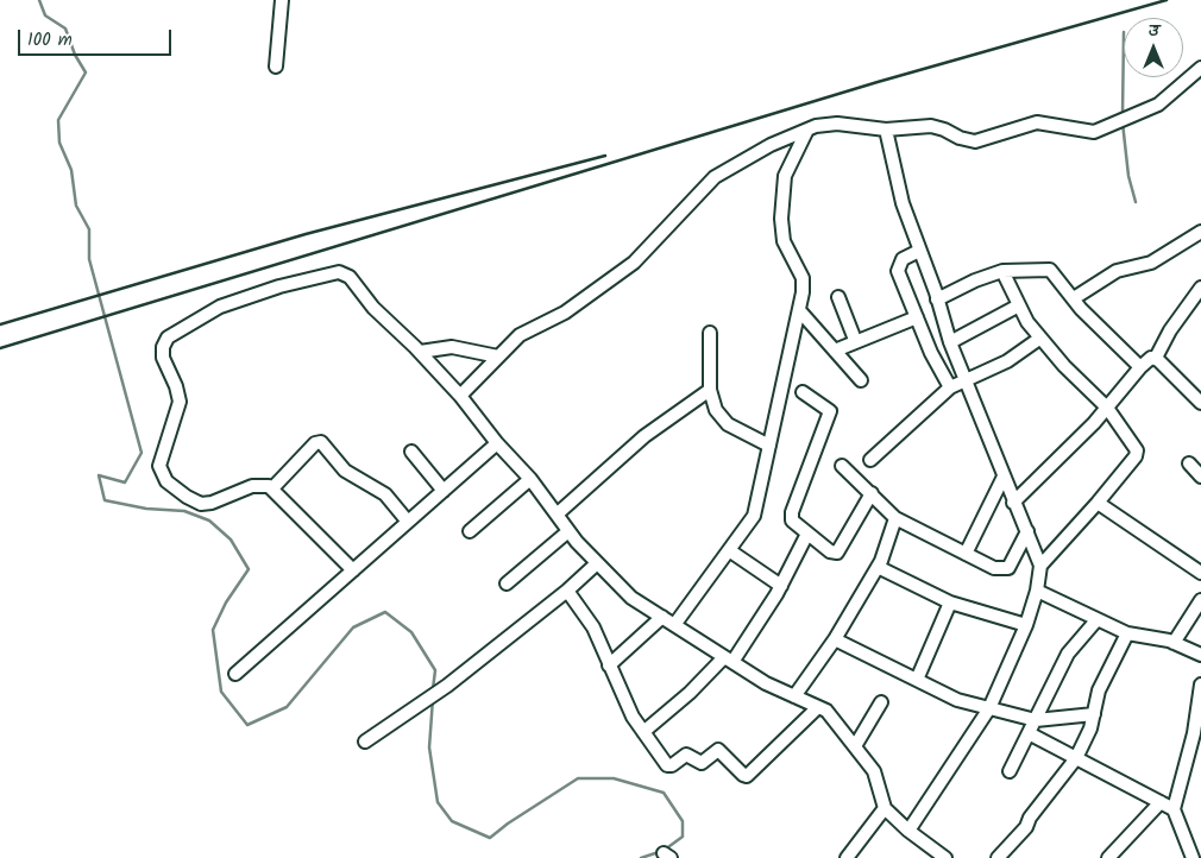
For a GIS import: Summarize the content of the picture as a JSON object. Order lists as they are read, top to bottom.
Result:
{
  "scale_bar": "100 m",
  "north": "top"
}
